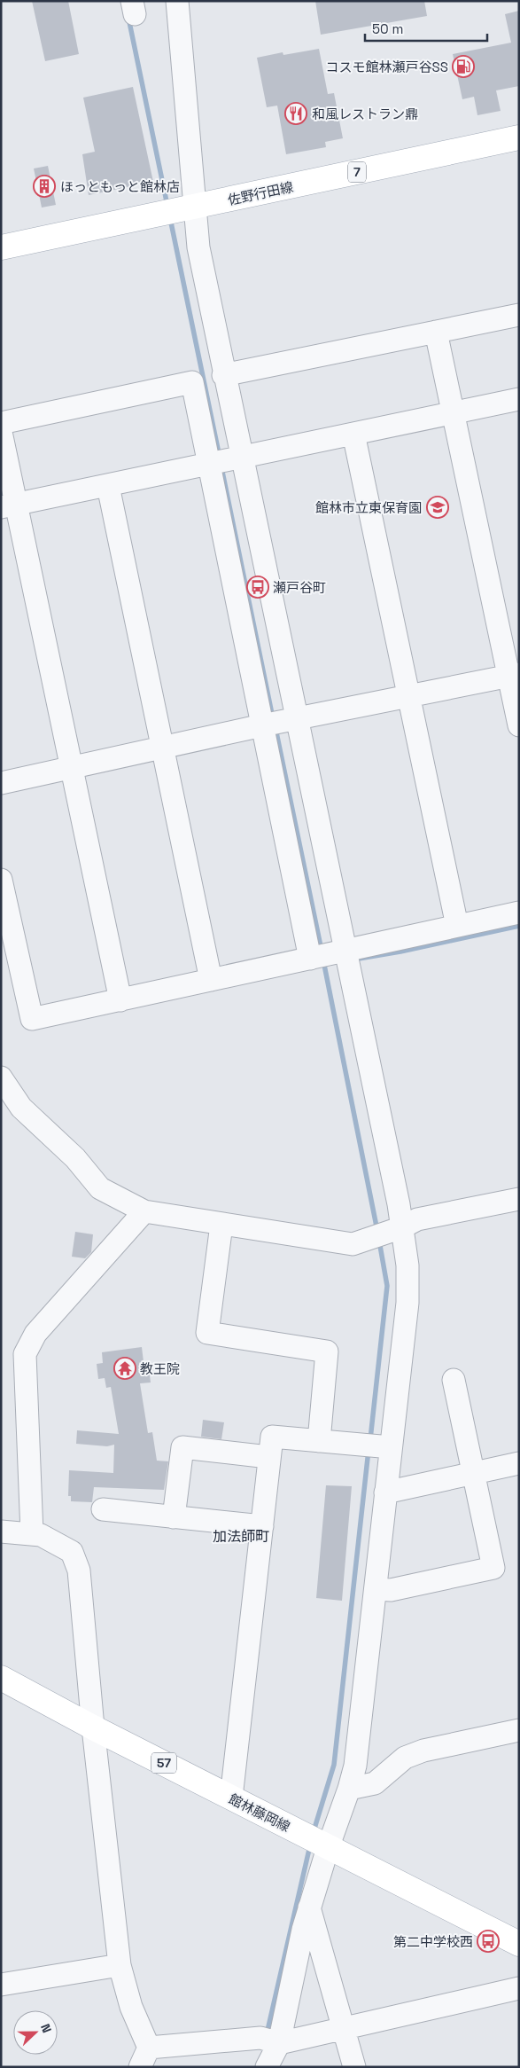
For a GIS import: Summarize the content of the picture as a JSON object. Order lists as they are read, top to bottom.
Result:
{
  "streets": {
    "main road": [
      "7",
      "佐野行田線",
      "57",
      "館林藤岡線"
    ]
  },
  "districts": ["加法師町"],
  "places": {
    "fuel station": ["コスモ館林瀬戸谷SS"],
    "restaurant": ["和風レストラン鼎"],
    "building": ["ほっともっと館林店"],
    "school or university": ["館林市立東保育園"],
    "bus stop": ["瀬戸谷町", "第二中学校西"],
    "temple": ["教王院"]
  },
  "scale_bar": "50 m",
  "north": "right"
}
